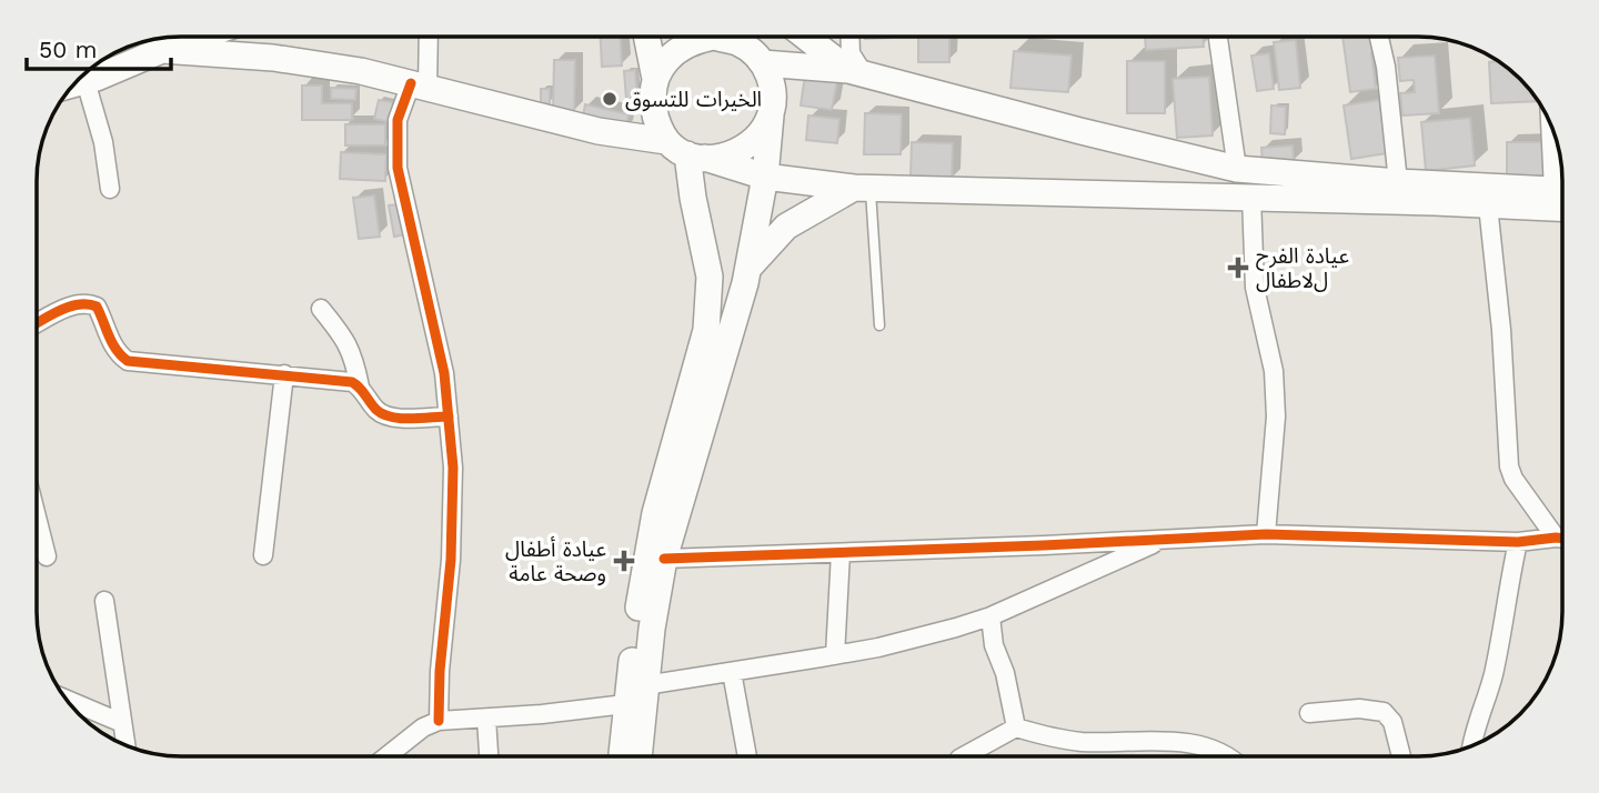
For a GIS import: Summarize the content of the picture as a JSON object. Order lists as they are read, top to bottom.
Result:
{
  "places": {
    "other": ["الخيرات للتسوق"],
    "health": ["عيادة الفرح لﻻطفال", "عيادة أطفال وصحة عامة"]
  },
  "scale_bar": "50 m"
}
